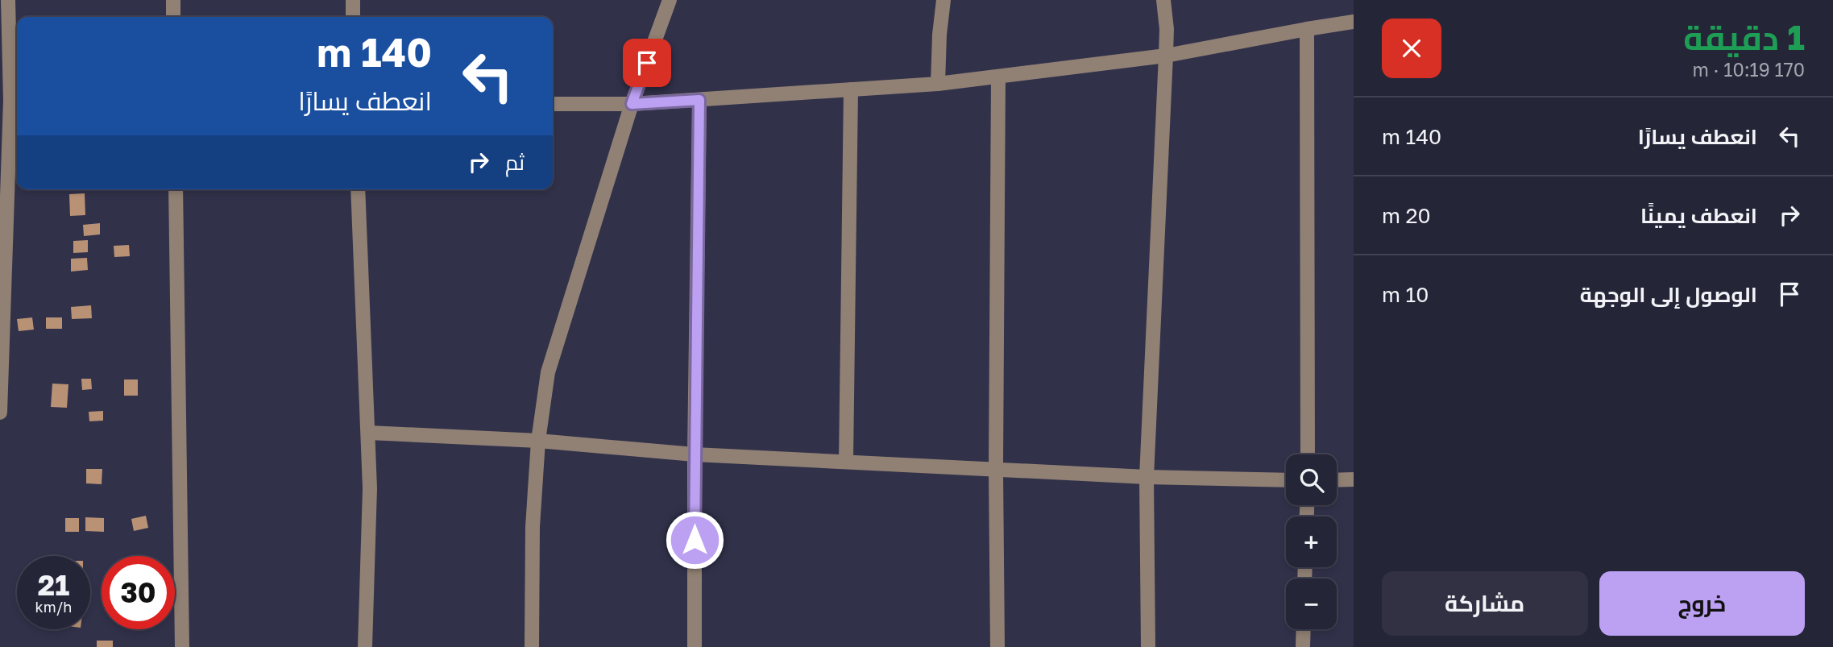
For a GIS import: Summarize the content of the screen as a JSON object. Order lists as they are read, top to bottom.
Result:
{
  "page": {
    "heading": ["1 دقيقة", "170 m · 10:19"],
    "turn": ["140 m", "انعطف يسارًا"],
    "list": [
      {
        "name": "انعطف يسارًا",
        "value": "140 m"
      },
      {
        "name": "انعطف يمينًا",
        "value": "20 m"
      },
      {
        "name": "الوصول إلى الوجهة",
        "value": "10 m"
      }
    ],
    "then": "ثم",
    "map_buttons": ["+", "−"],
    "speed": "21 km/h",
    "limit": "30",
    "buttons": ["خروج", "مشاركة"]
  }
}
